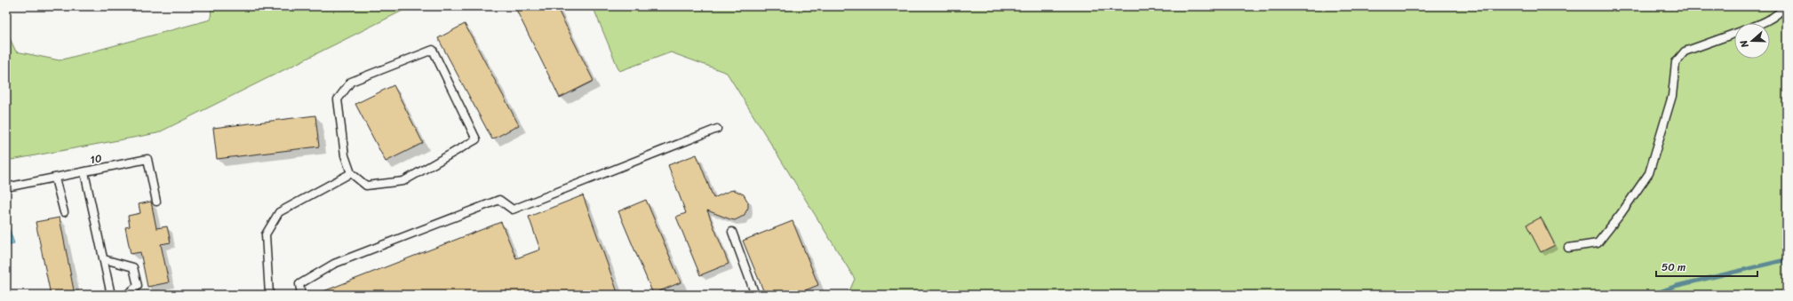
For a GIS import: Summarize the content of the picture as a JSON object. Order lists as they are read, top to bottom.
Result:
{
  "streets": {
    "lane": ["10"]
  },
  "scale_bar": "50 m",
  "north": "left"
}
